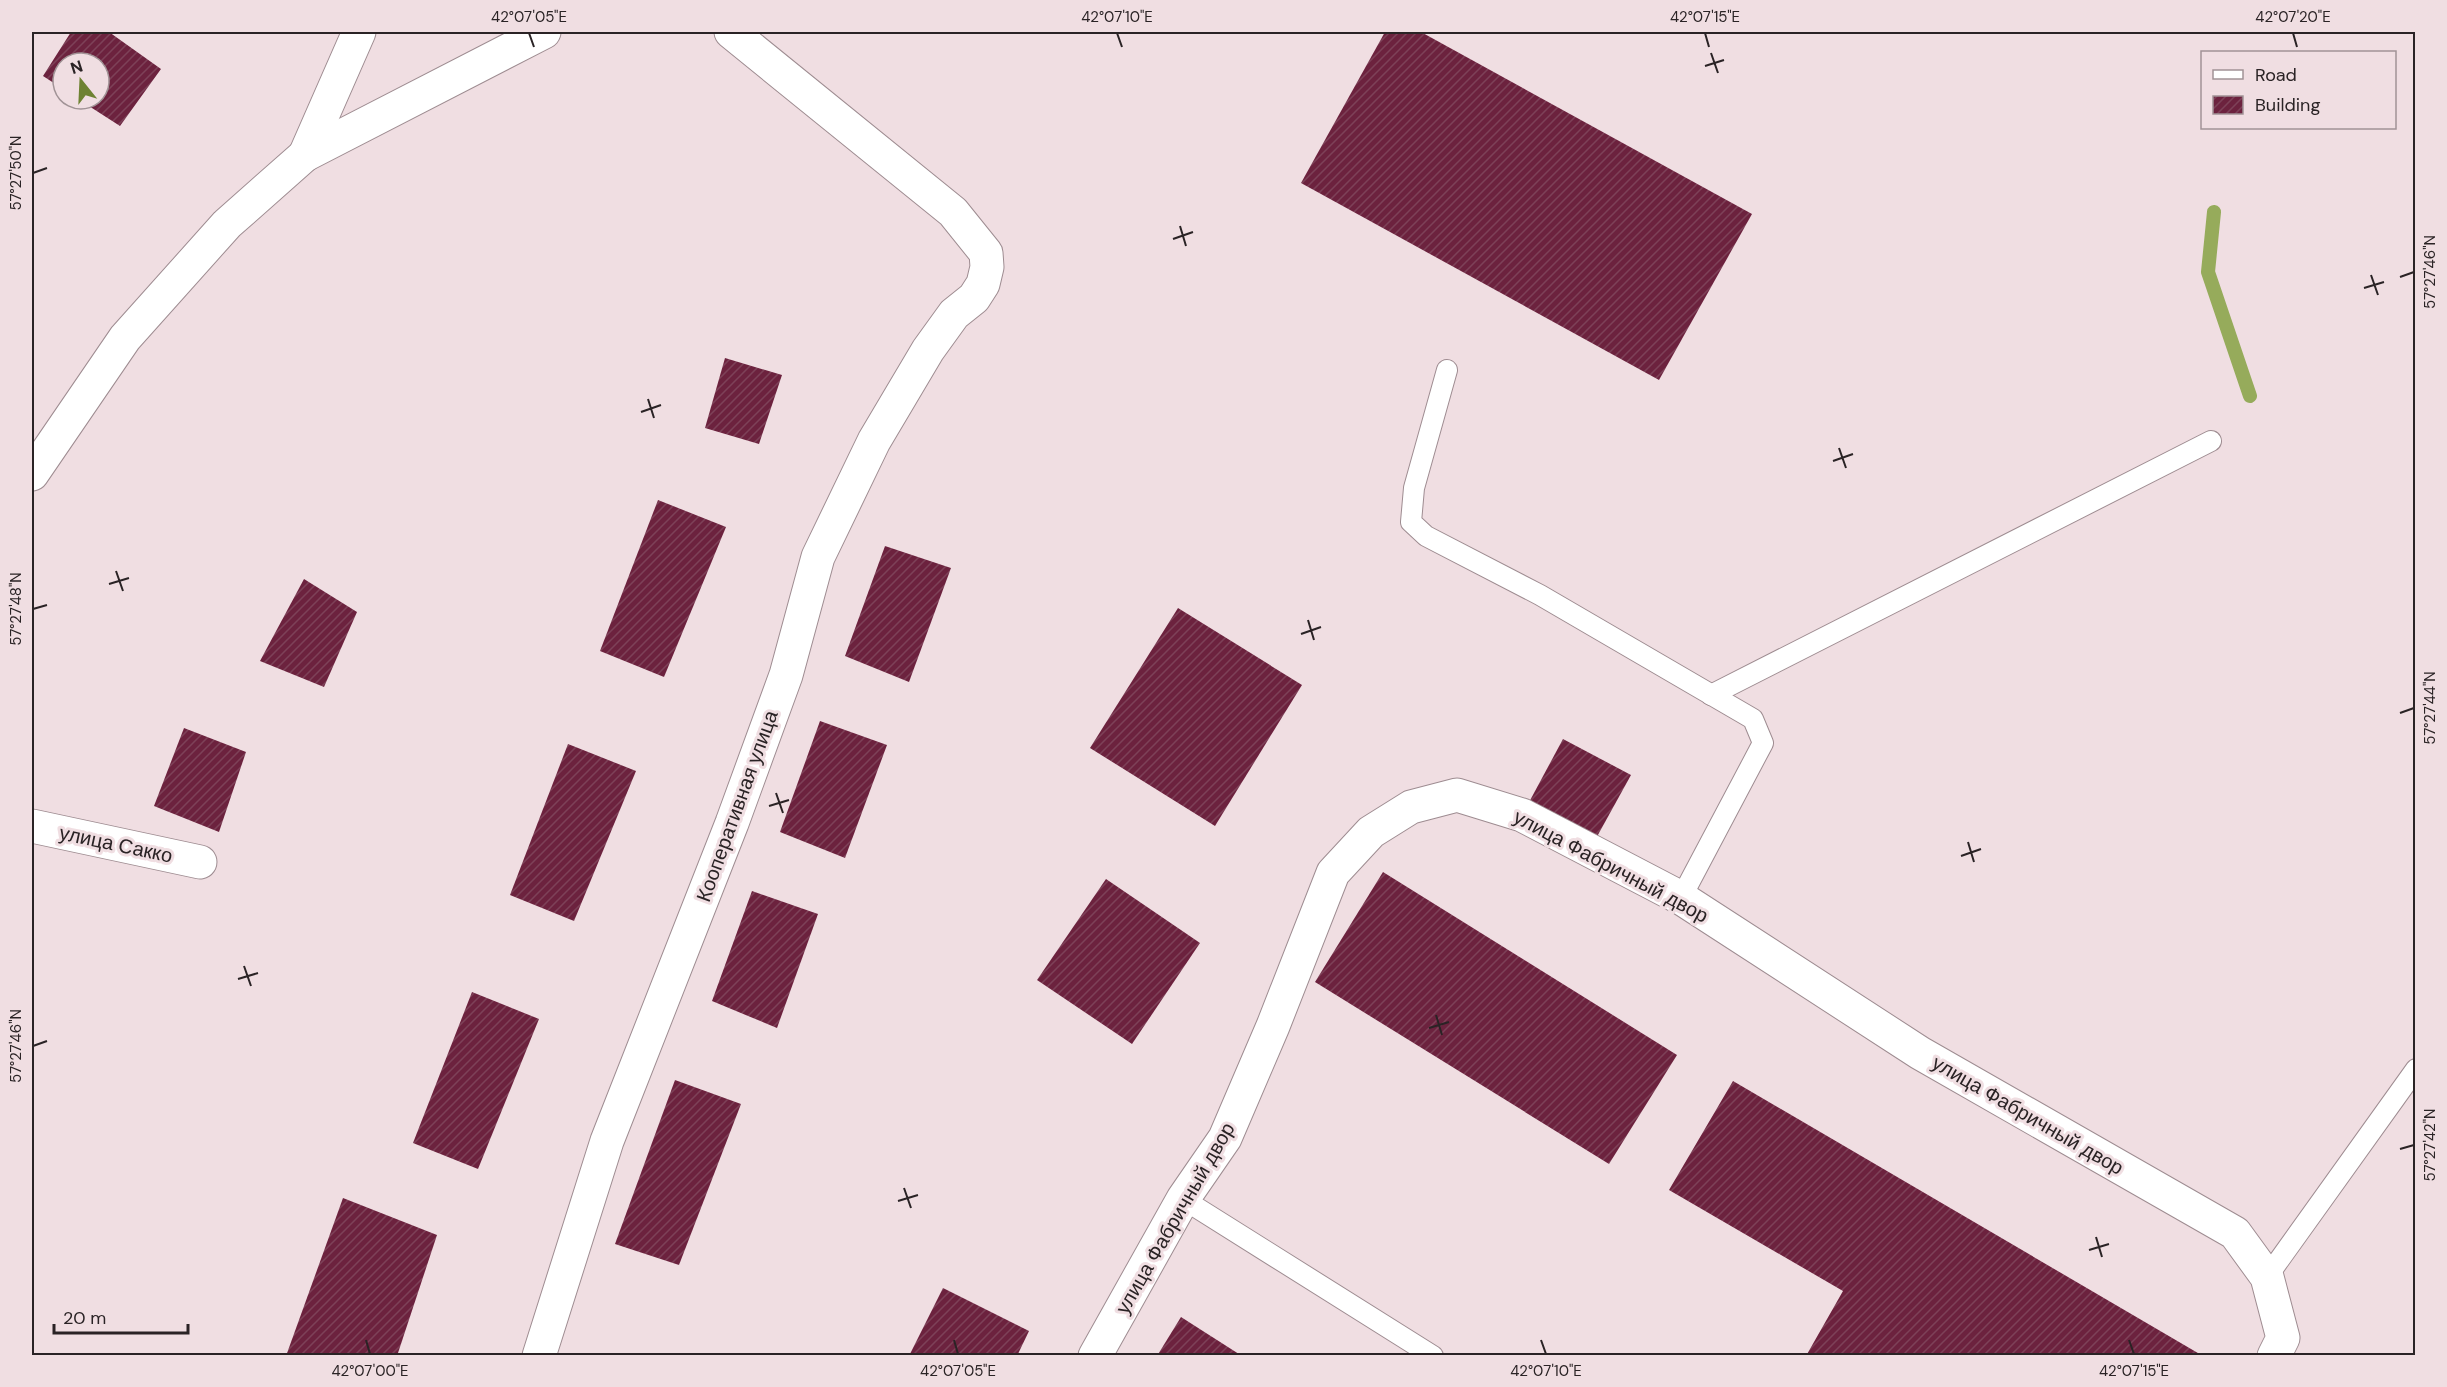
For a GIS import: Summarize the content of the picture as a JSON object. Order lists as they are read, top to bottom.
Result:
{
  "streets": {
    "street": ["Кооперативная улица", "улица Сакко", "улица Фабричный двор"]
  },
  "legend": ["Road", "Building"],
  "scale_bar": "20 m",
  "north": "top",
  "coordinates": [
    "42°07'05\"E",
    "42°07'10\"E",
    "42°07'15\"E",
    "42°07'20\"E",
    "57°27'50\"N",
    "57°27'46\"N",
    "57°27'48\"N",
    "57°27'44\"N",
    "57°27'42\"N",
    "42°07'00\"E"
  ]
}
